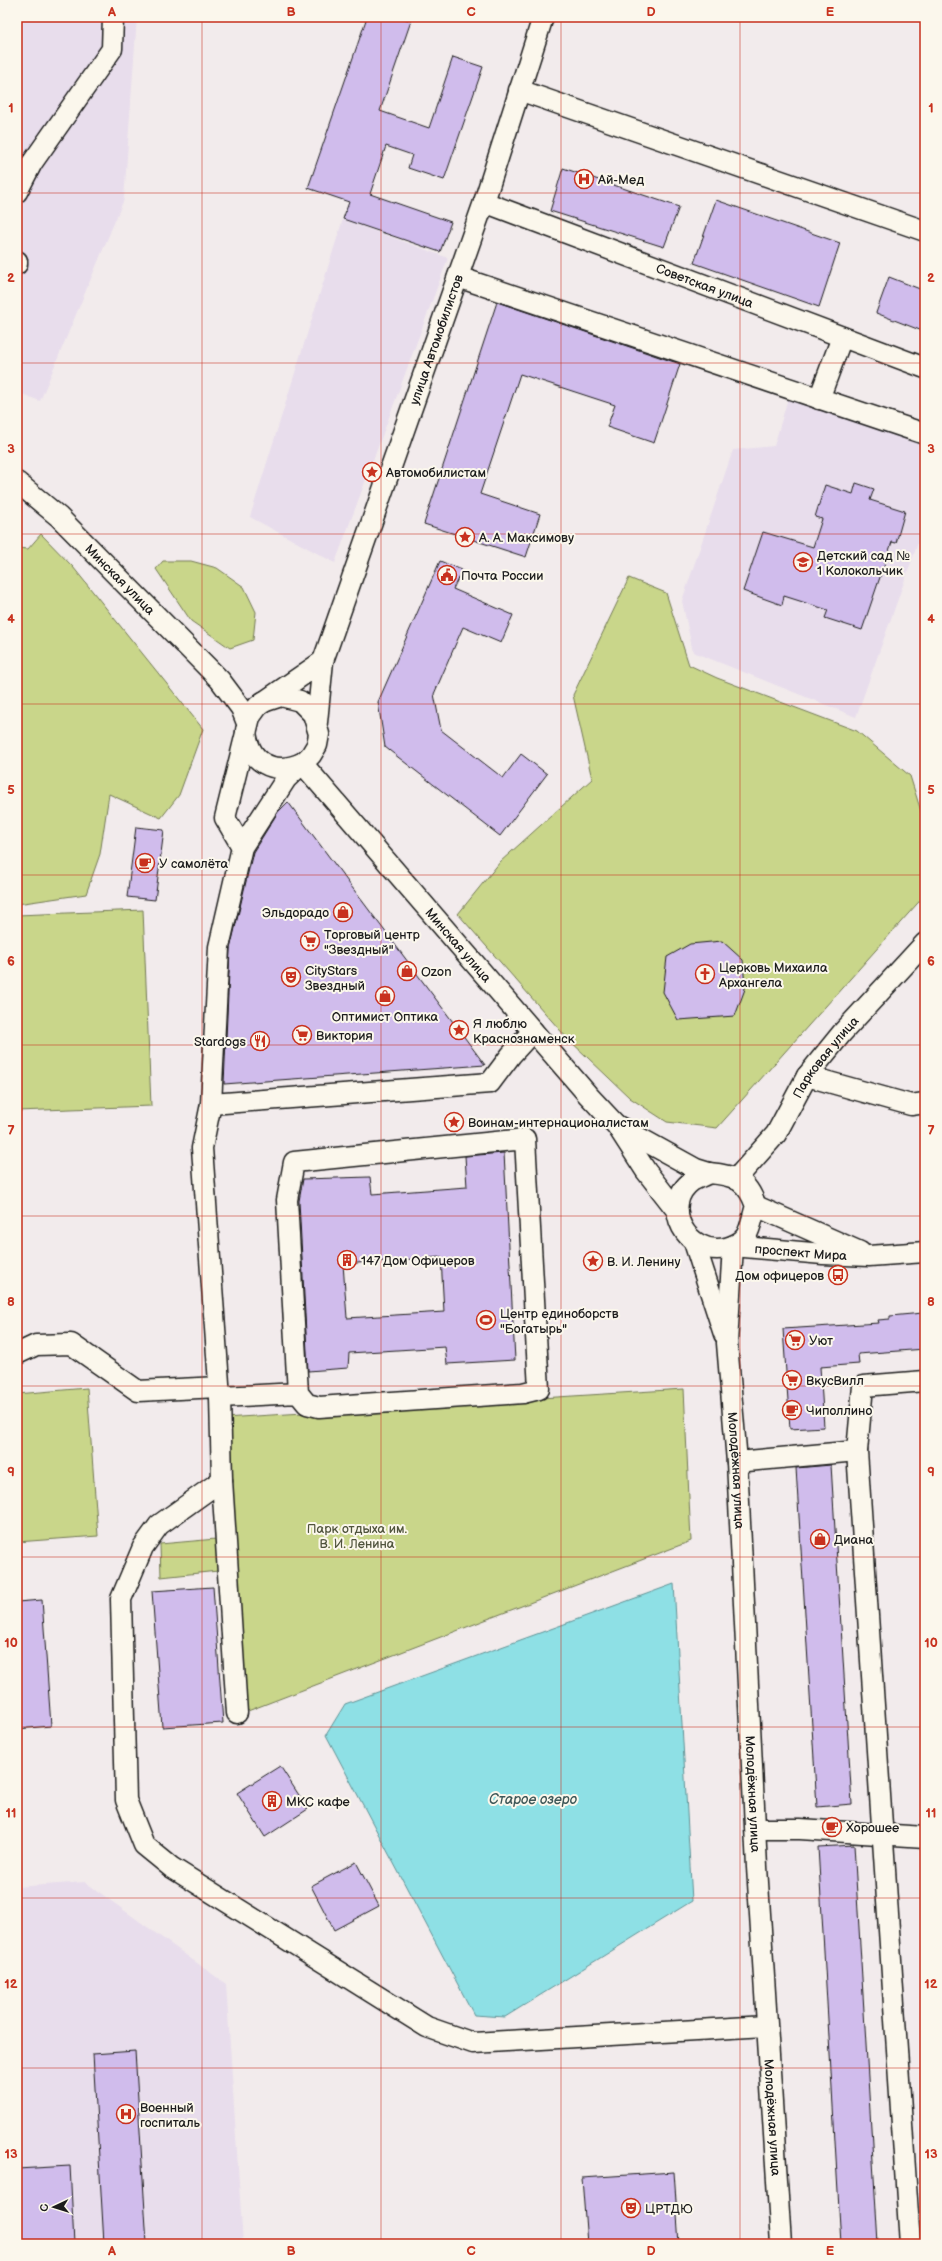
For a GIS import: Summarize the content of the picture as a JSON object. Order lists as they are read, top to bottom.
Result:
{
  "streets": {
    "street": [
      "Советская улица",
      "улица Автомобилистов",
      "Минская улица",
      "Парковая улица",
      "проспект Мира",
      "Молодёжная улица"
    ]
  },
  "crossings": [
    ["Советская улица", "улица Автомобилистов"],
    ["улица Автомобилистов", "Минская улица"],
    ["Минская улица", "Парковая улица"],
    ["Минская улица", "проспект Мира"],
    ["Минская улица", "Молодёжная улица"],
    ["Парковая улица", "проспект Мира"],
    ["Парковая улица", "Молодёжная улица"],
    ["проспект Мира", "Молодёжная улица"]
  ],
  "water": ["Старое озеро"],
  "parks": ["Парк отдыха им. В. И. Ленина"],
  "places": {
    "hospital": ["Ай-Мед", "Военный госпиталь"],
    "place": [
      "Автомобилистам",
      "А. А. Максимову",
      "Я люблю Краснознаменск",
      "Воинам-интернационалистам",
      "В. И. Ленину"
    ],
    "school or university": ["Детский сад № 1 Колокольчик"],
    "public building": ["Почта России"],
    "cafe": ["У самолёта", "Чиполлино", "Хорошее"],
    "shop": [
      "Эльдорадо",
      "Ozon",
      "Оптимист Оптика",
      "Диана"
    ],
    "supermarket": [
      "Торговый центр \"Звездный\"",
      "Виктория",
      "Уют",
      "ВкусВилл"
    ],
    "church": ["Церковь Михаила Архангела"],
    "theatre": ["CityStars Звездный", "ЦРТДЮ"],
    "restaurant": ["Stardogs"],
    "building": ["147 Дом Офицеров", "МКС кафе"],
    "bus stop": ["Дом офицеров"],
    "sports": ["Центр единоборств \"Богатырь\""]
  },
  "north": "left",
  "grid": {
    "columns": [
      "A",
      "B",
      "C",
      "D",
      "E"
    ],
    "rows": [
      "1",
      "2",
      "3",
      "4",
      "5",
      "6",
      "7",
      "8",
      "9",
      "10",
      "11",
      "12",
      "13"
    ]
  }
}
